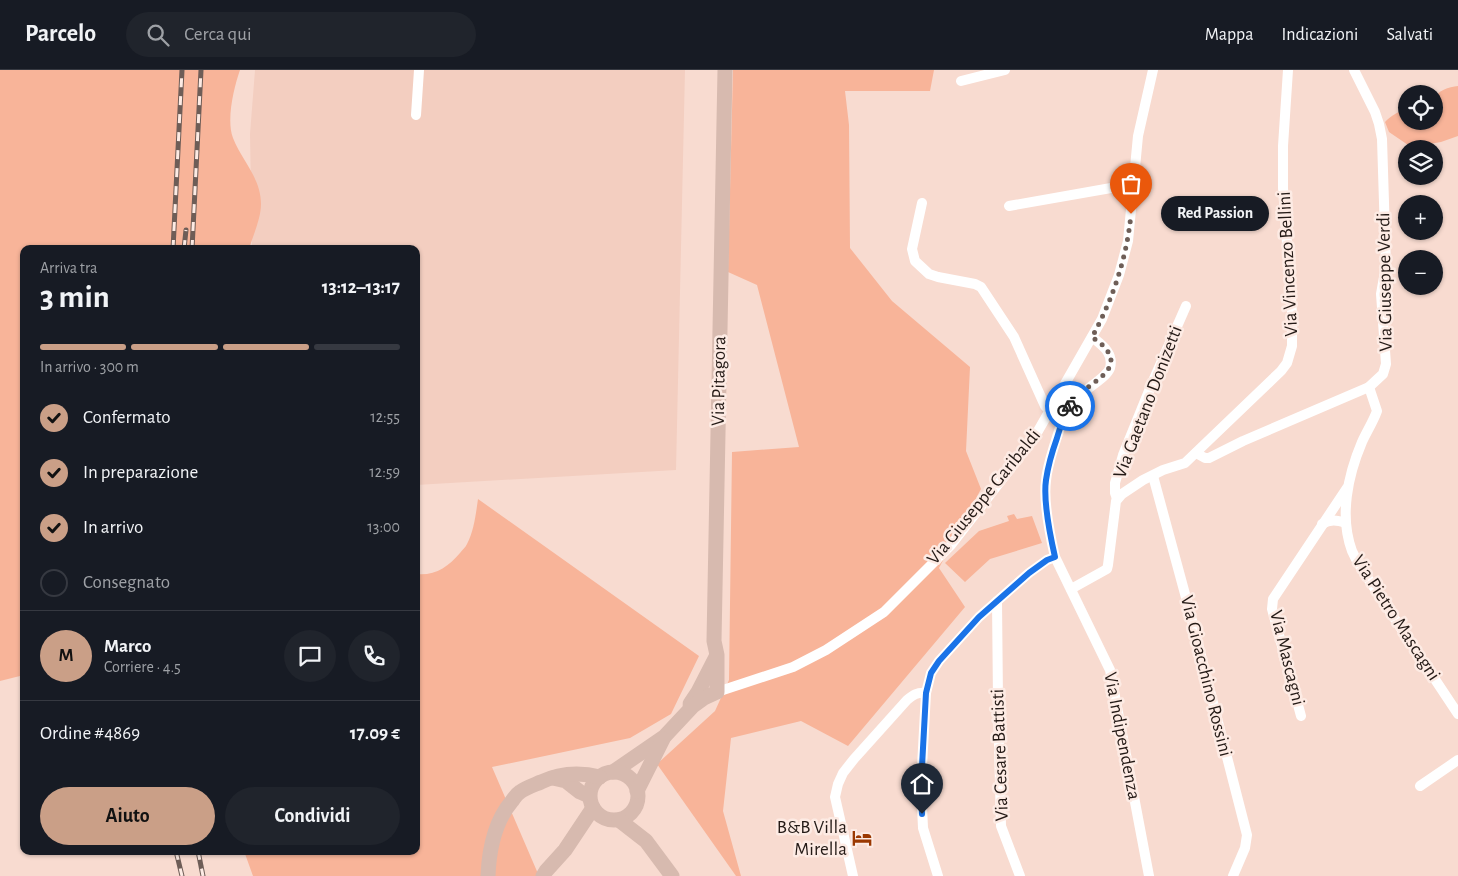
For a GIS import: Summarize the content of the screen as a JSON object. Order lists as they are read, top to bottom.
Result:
{
  "streets": {
    "street": [
      "Via Vincenzo Bellini",
      "Via Giuseppe Verdi",
      "Via Pitagora",
      "Via Gaetano Donizetti",
      "Via Giuseppe Garibaldi",
      "Via Pietro Mascagni",
      "Via Mascagni",
      "Via Gioacchino Rossini",
      "Via Indipendenza",
      "Via Cesare Battisti"
    ]
  },
  "crossings": [
    ["Via Vincenzo Bellini", "Via Gaetano Donizetti"],
    ["Via Vincenzo Bellini", "Via Gioacchino Rossini"],
    ["Via Pitagora", "Via Giuseppe Garibaldi"],
    ["Via Giuseppe Garibaldi", "Via Indipendenza"],
    ["Via Pietro Mascagni", "Via Mascagni"]
  ],
  "places": {
    "other": ["Red Passion"],
    "hotel": ["B&B Villa Mirella"]
  },
  "page": {
    "header": "Parcelo",
    "search": "Cerca qui",
    "nav": ["Mappa", "Indicazioni", "Salvati"],
    "map_buttons": ["+", "−"],
    "bubble": "Red Passion",
    "heading": ["3 min", "Arriva tra", "13:12–13:17"],
    "panel": [
      "Marco",
      "Corriere · 4.5",
      "Ordine #4869",
      "17.09 €"
    ],
    "bar": "In arrivo · 300 m",
    "list": [
      ["Confermato", "12:55"],
      ["In preparazione", "12:59"],
      ["In arrivo", "13:00"],
      "Consegnato"
    ],
    "round": "M",
    "buttons": ["Aiuto", "Condividi"]
  }
}
